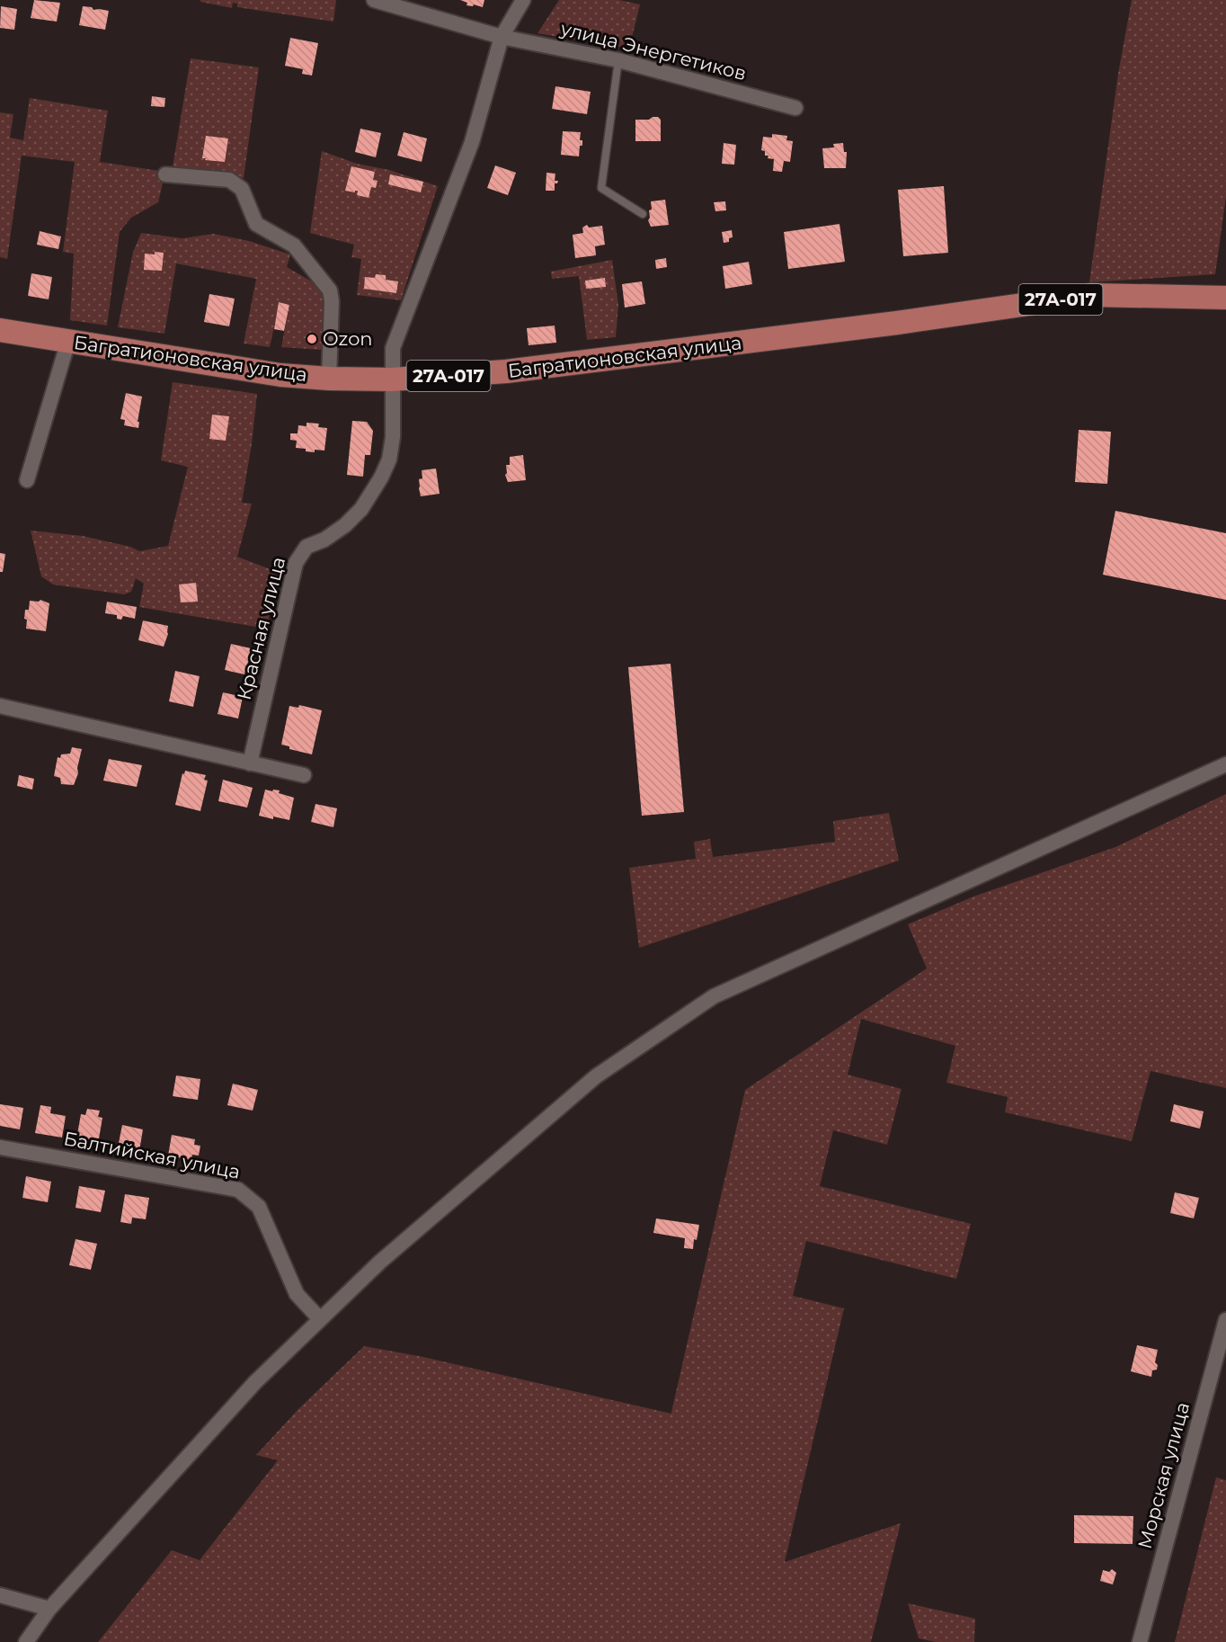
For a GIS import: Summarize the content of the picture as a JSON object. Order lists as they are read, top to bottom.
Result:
{
  "streets": {
    "main road": ["27А-017", "Багратионовская улица"],
    "street": [
      "улица Энергетиков",
      "Красная улица",
      "Балтийская улица",
      "Морская улица"
    ]
  },
  "crossings": [
    ["улица Энергетиков", "Красная улица"],
    ["Багратионовская улица", "Красная улица"]
  ],
  "places": ["Ozon"]
}
